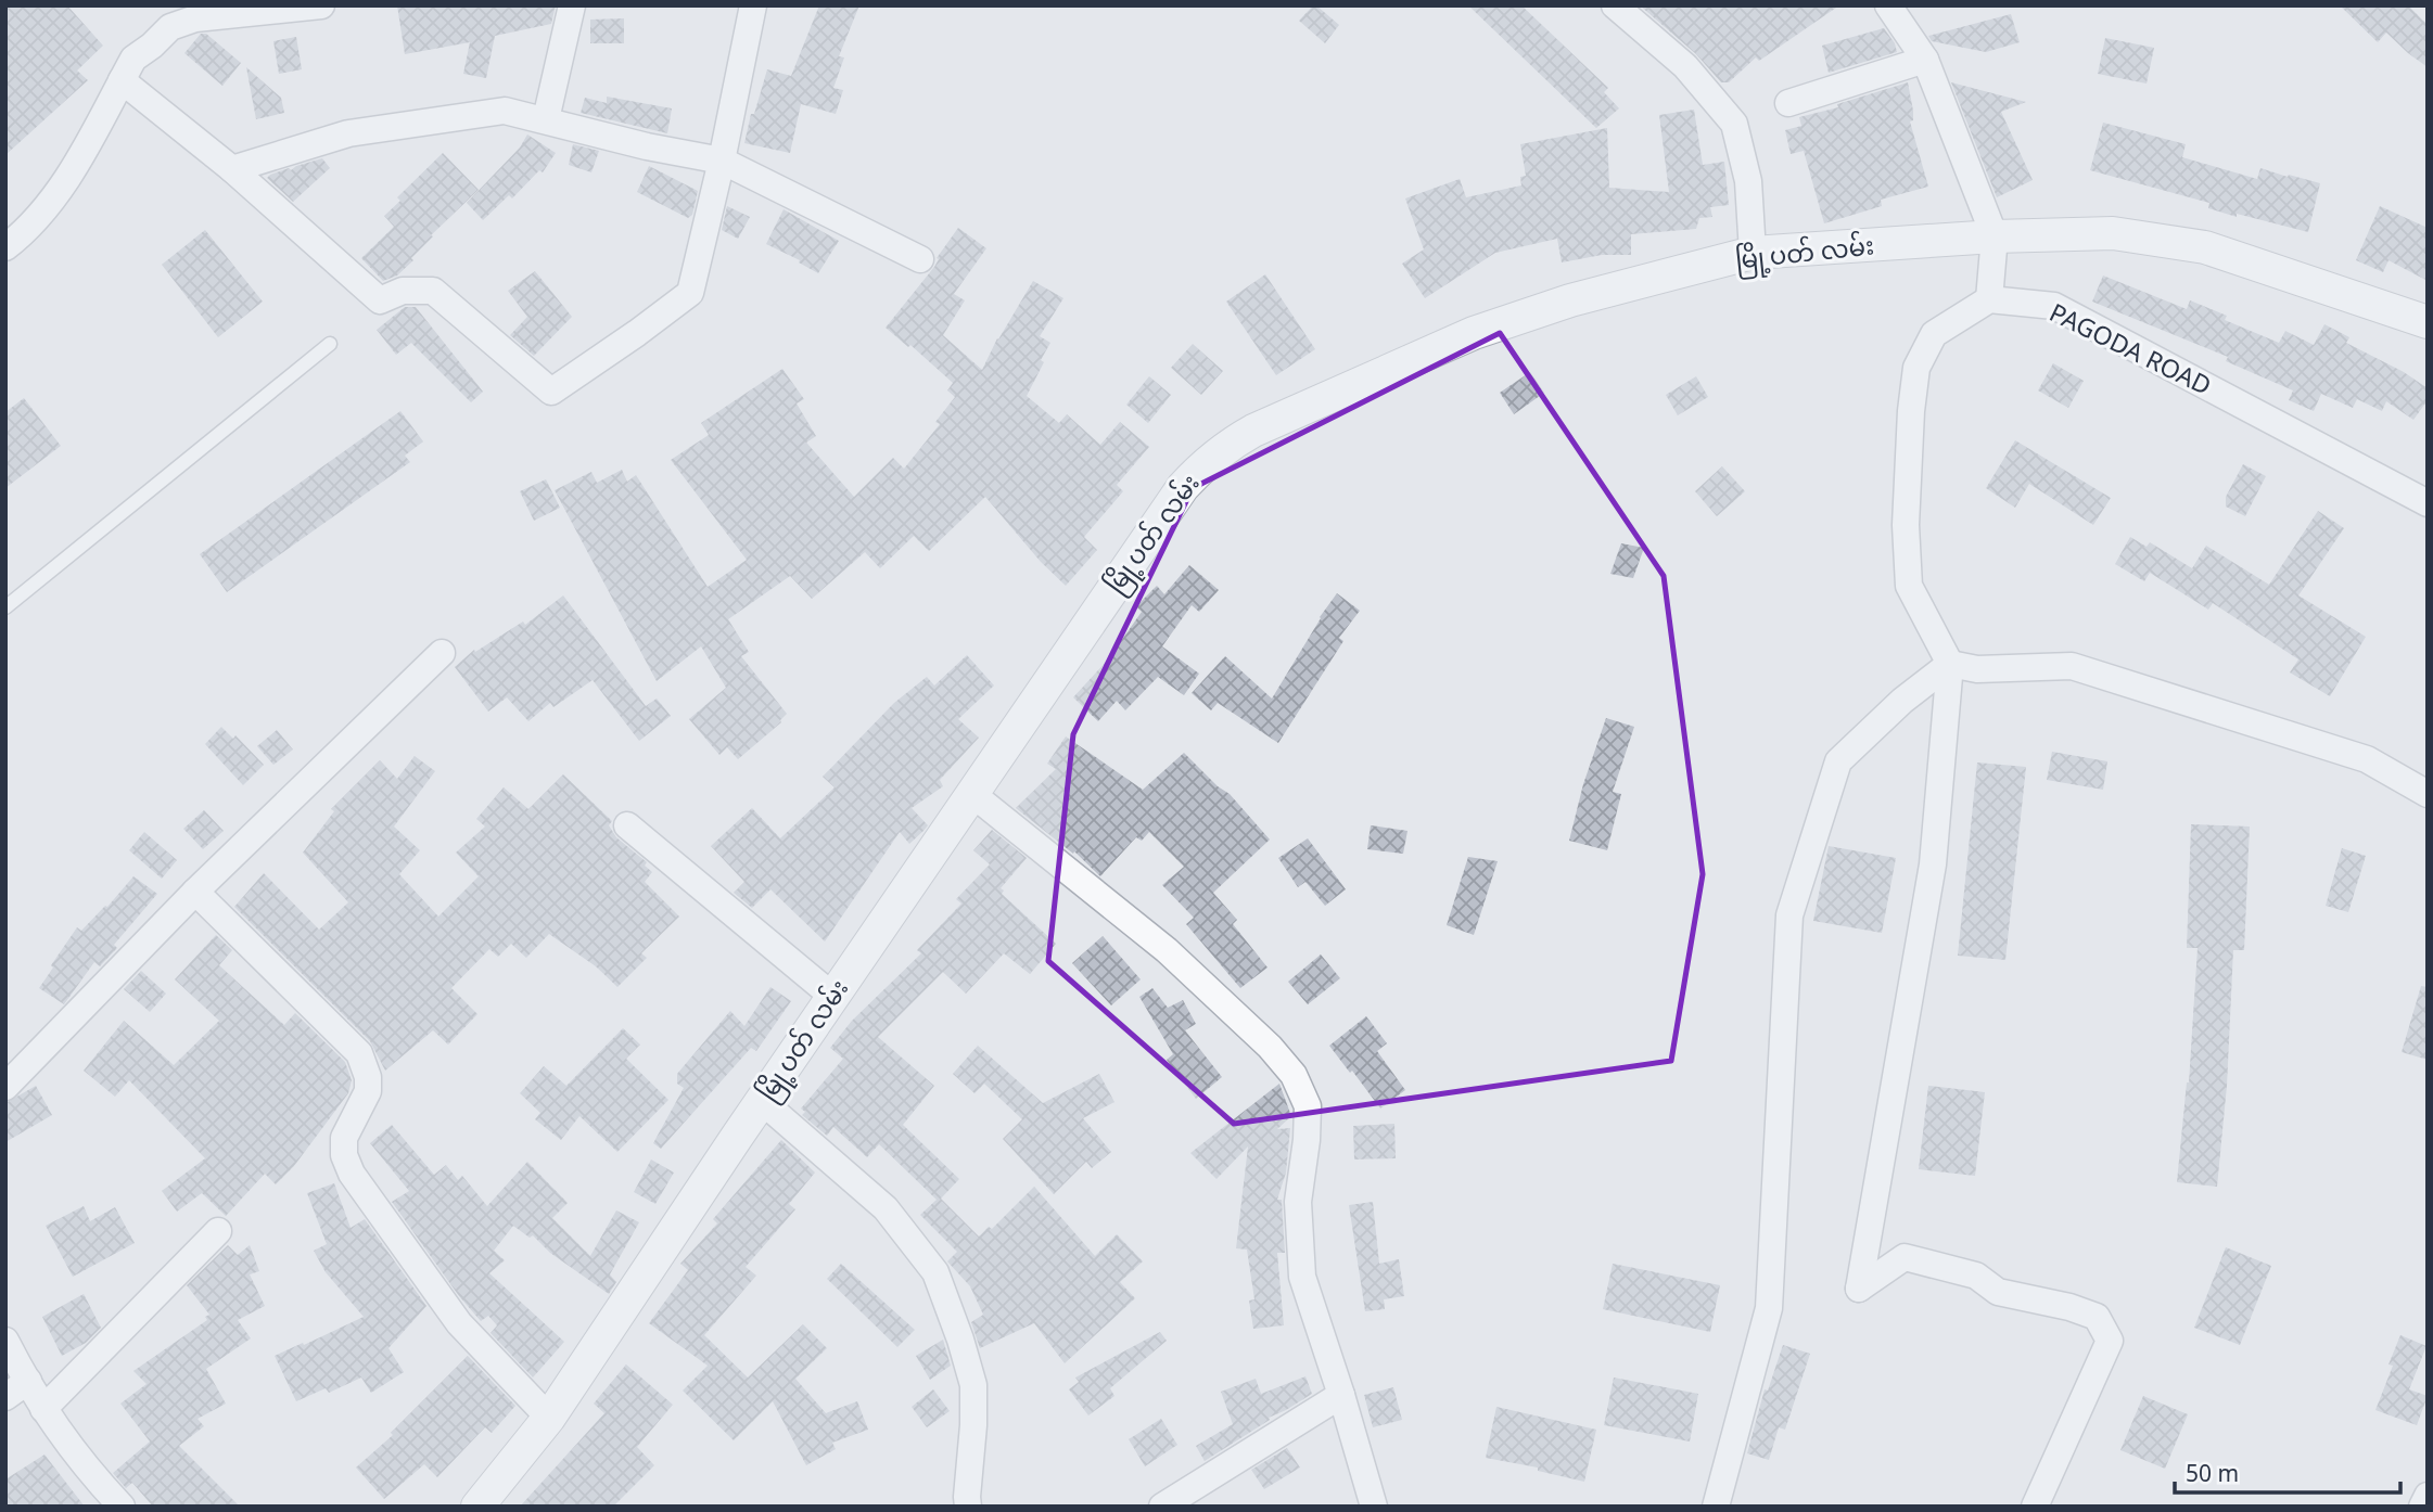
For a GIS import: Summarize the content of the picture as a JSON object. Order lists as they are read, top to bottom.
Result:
{
  "streets": {
    "street": ["မြို့ပတ် လမ်း", "PAGODA ROAD"]
  },
  "scale_bar": "50 m"
}
